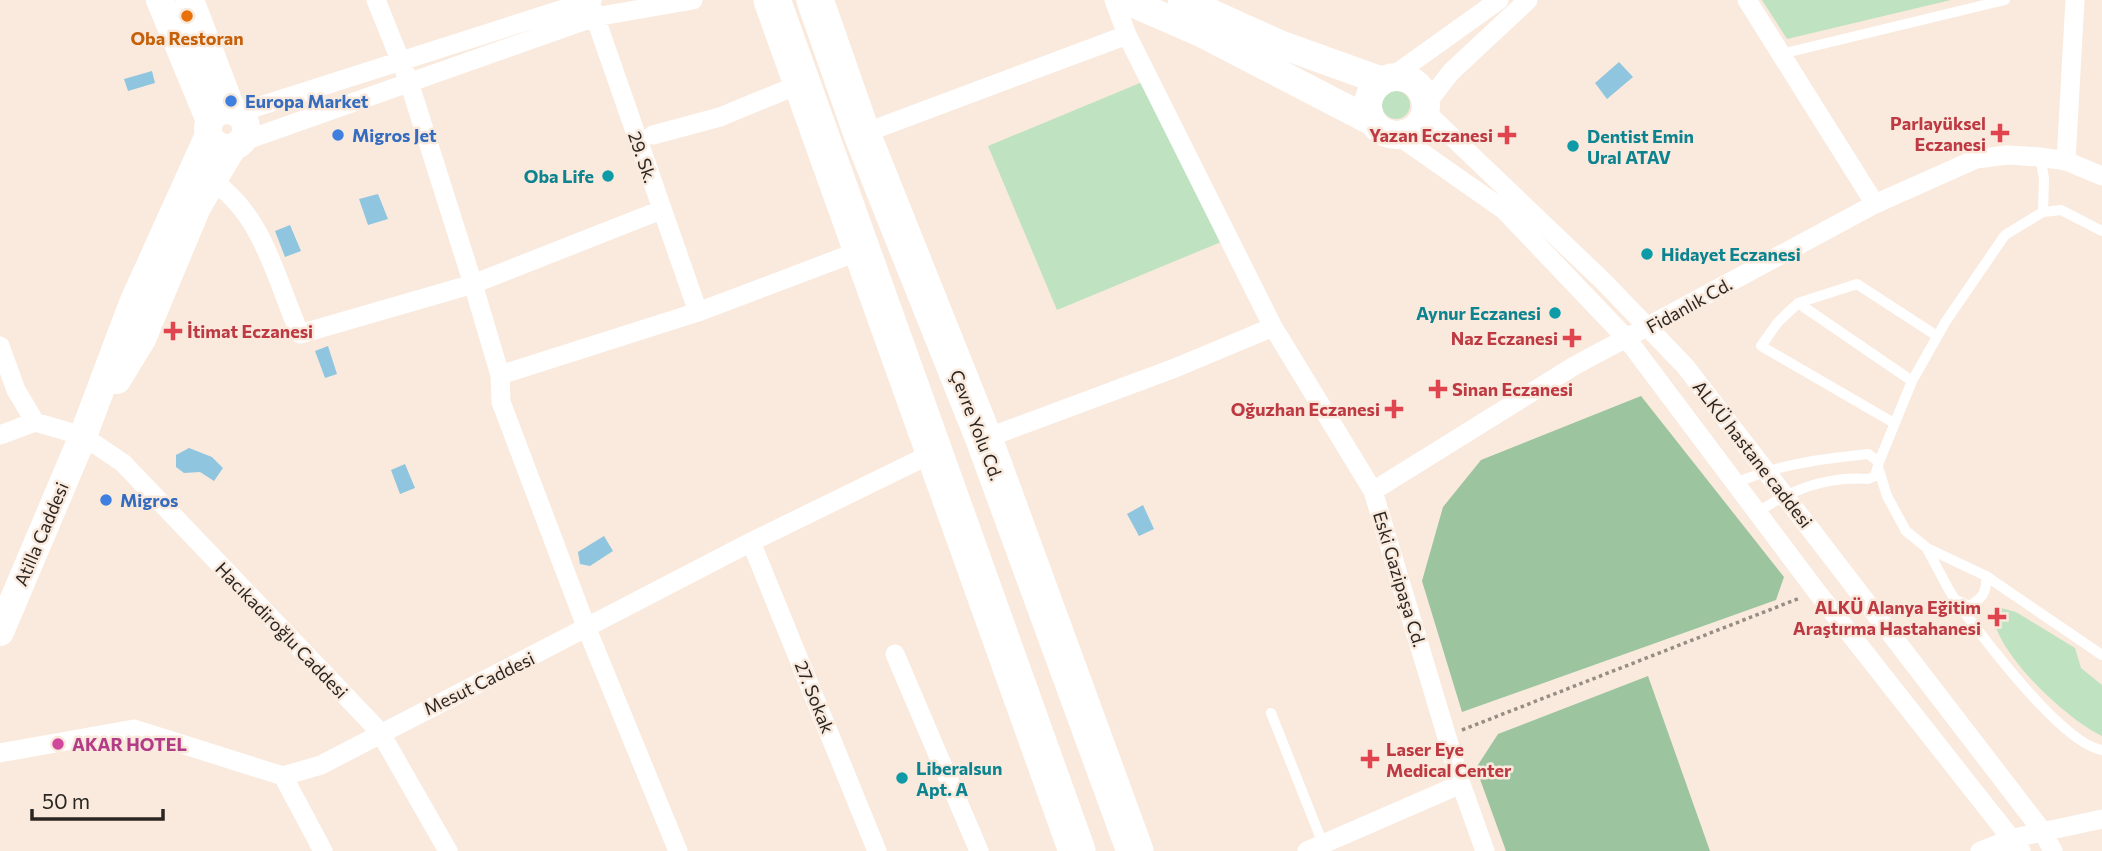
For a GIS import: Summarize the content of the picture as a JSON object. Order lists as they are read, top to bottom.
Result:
{
  "streets": {
    "highway": ["Çevre Yolu Cd."],
    "street": [
      "29. Sk.",
      "Fidanlık Cd.",
      "ALKÜ hastane caddesi",
      "Atilla Caddesi",
      "Eski Gazipaşa Cd.",
      "Hacıkadiroğlu Caddesi",
      "Mesut Caddesi",
      "27. Sokak"
    ]
  },
  "crossings": [
    ["Fidanlık Cd.", "ALKÜ hastane caddesi"],
    ["Fidanlık Cd.", "Eski Gazipaşa Cd."],
    ["Atilla Caddesi", "Hacıkadiroğlu Caddesi"],
    ["Hacıkadiroğlu Caddesi", "Mesut Caddesi"],
    ["Mesut Caddesi", "27. Sokak"]
  ],
  "places": {
    "other": [
      "Oba Restoran",
      "Europa Market",
      "Migros Jet",
      "Dentist Emin Ural ATAV",
      "Oba Life",
      "Hidayet Eczanesi",
      "Aynur Eczanesi",
      "Migros",
      "AKAR HOTEL",
      "Liberalsun Apt. A"
    ],
    "health": [
      "Parlayüksel Eczanesi",
      "Yazan Eczanesi",
      "İtimat Eczanesi",
      "Naz Eczanesi",
      "Sinan Eczanesi",
      "Oğuzhan Eczanesi",
      "ALKÜ Alanya Eğitim Araştırma Hastahanesi",
      "Laser Eye Medical Center"
    ]
  },
  "scale_bar": "50 m"
}
